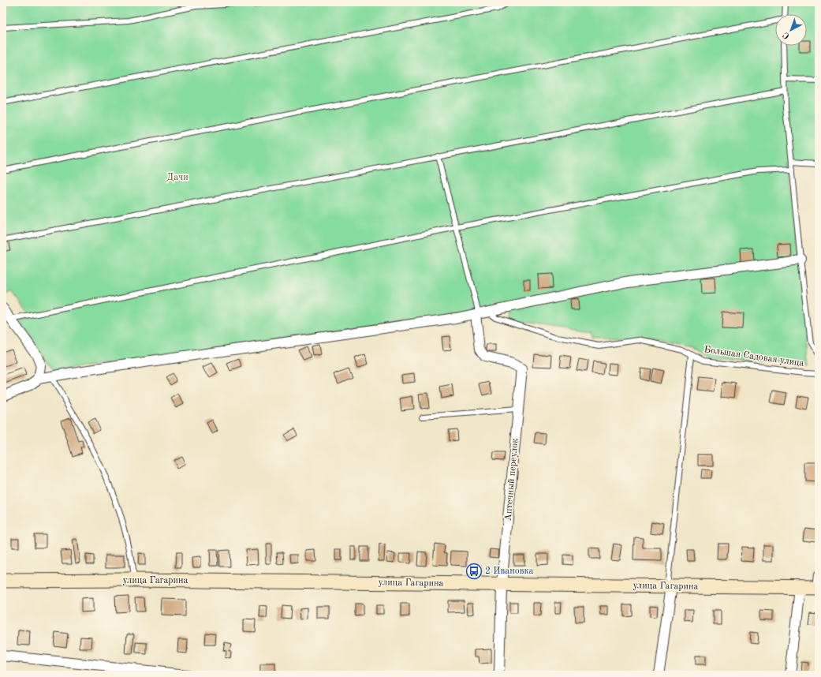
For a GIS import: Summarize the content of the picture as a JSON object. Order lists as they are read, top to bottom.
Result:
{
  "streets": {
    "street": ["Аптечный переулок", "улица Гагарина"],
    "lane": ["Большая Садовая улица"]
  },
  "crossings": [
    ["Большая Садовая улица", "Аптечный переулок"],
    ["Аптечный переулок", "улица Гагарина"]
  ],
  "parks": ["Дачи"],
  "places": {
    "bus stop": ["2 Ивановка"]
  },
  "north": "bottom left"
}
